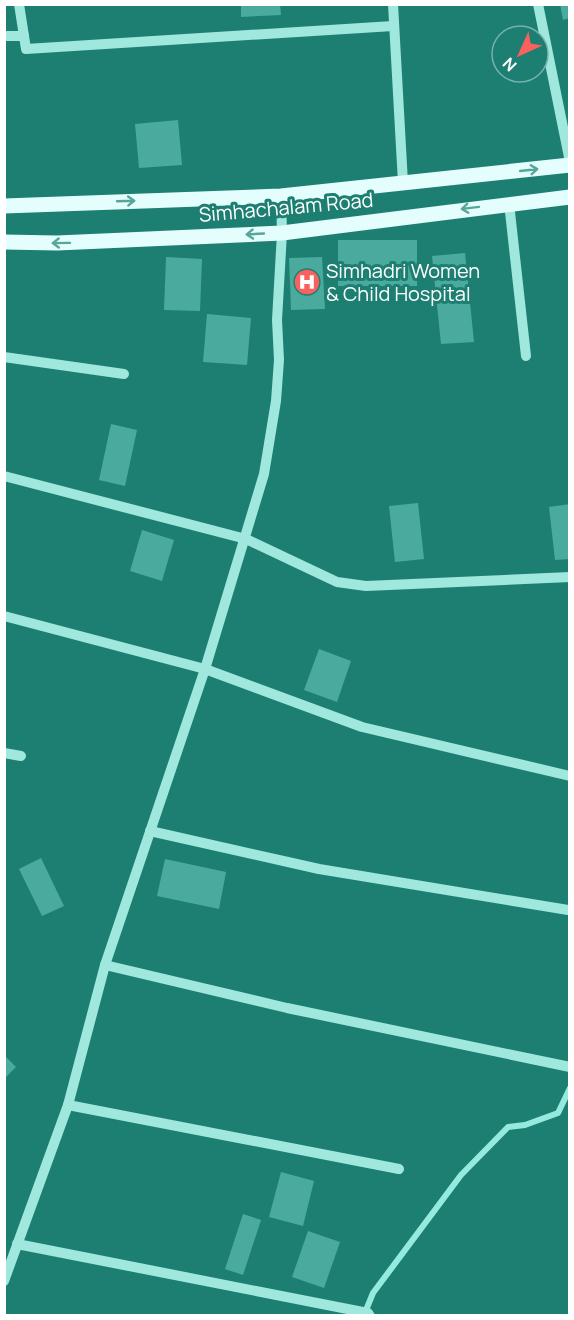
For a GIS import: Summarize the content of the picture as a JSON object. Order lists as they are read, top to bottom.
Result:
{
  "streets": {
    "main road": ["Simhachalam Road"]
  },
  "places": {
    "hospital": ["Simhadri Women & Child Hospital"]
  },
  "north": "bottom left"
}
